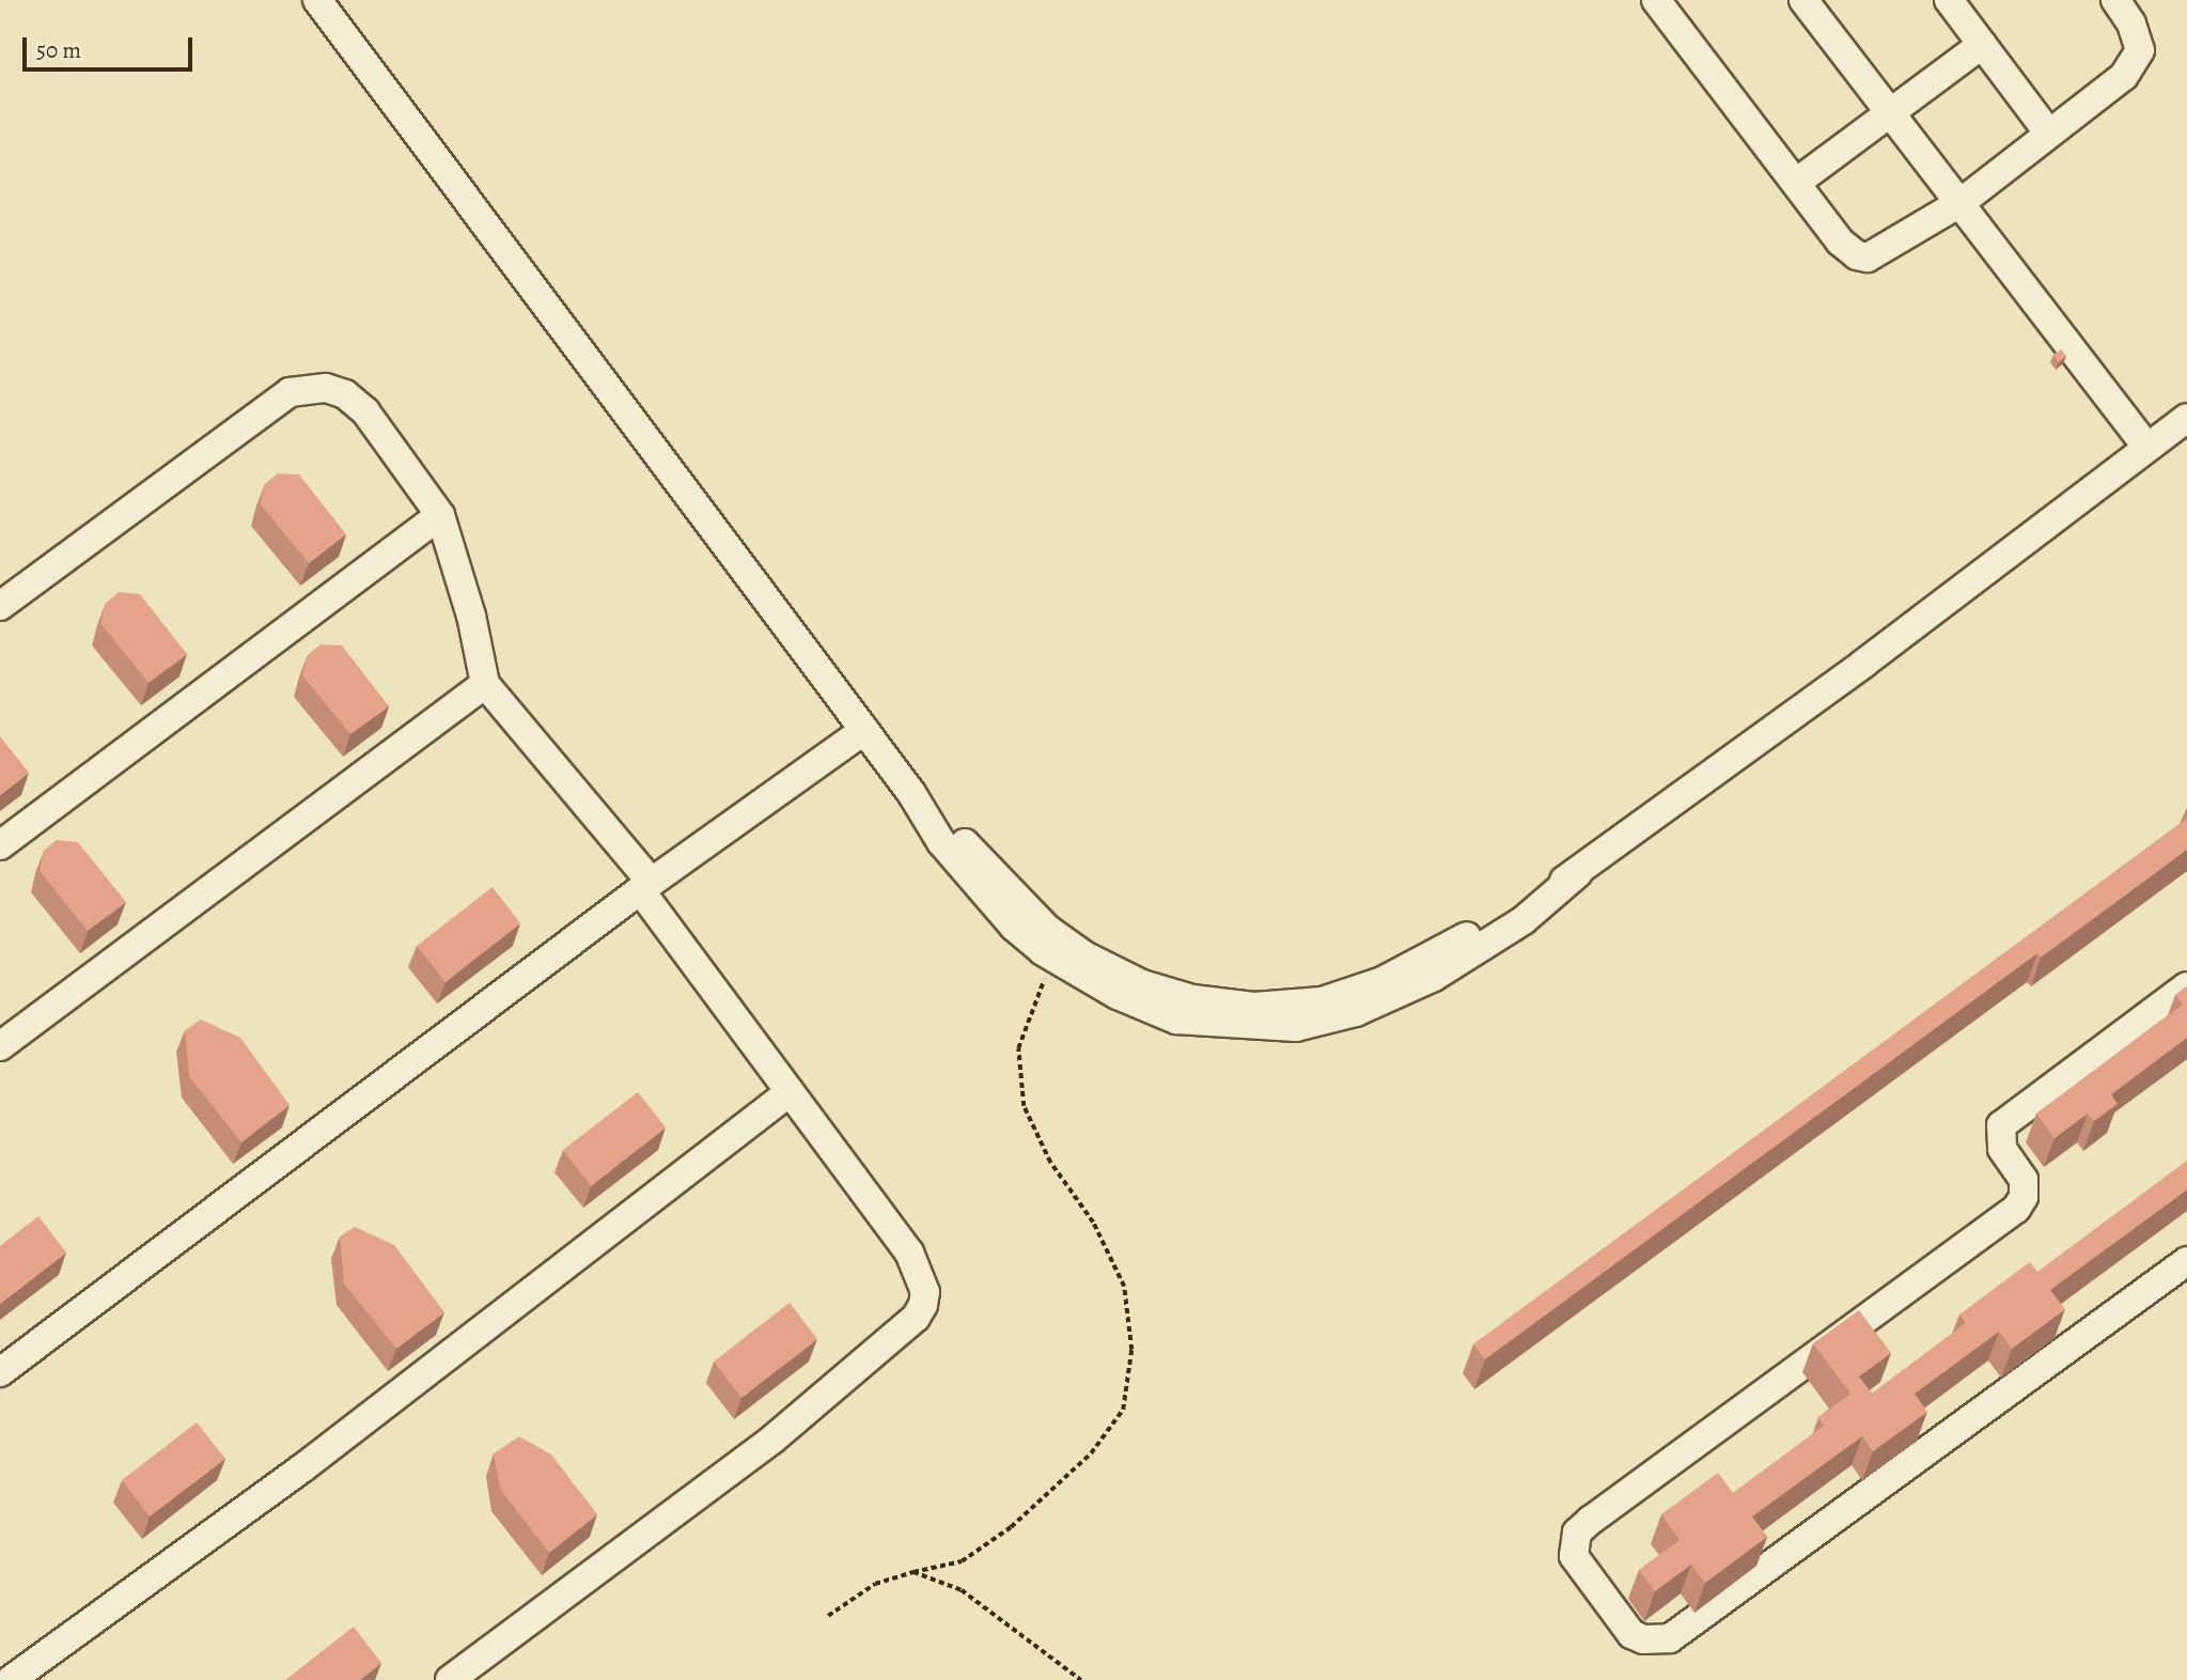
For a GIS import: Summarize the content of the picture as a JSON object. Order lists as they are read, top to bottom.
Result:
{
  "scale_bar": "50 m"
}
